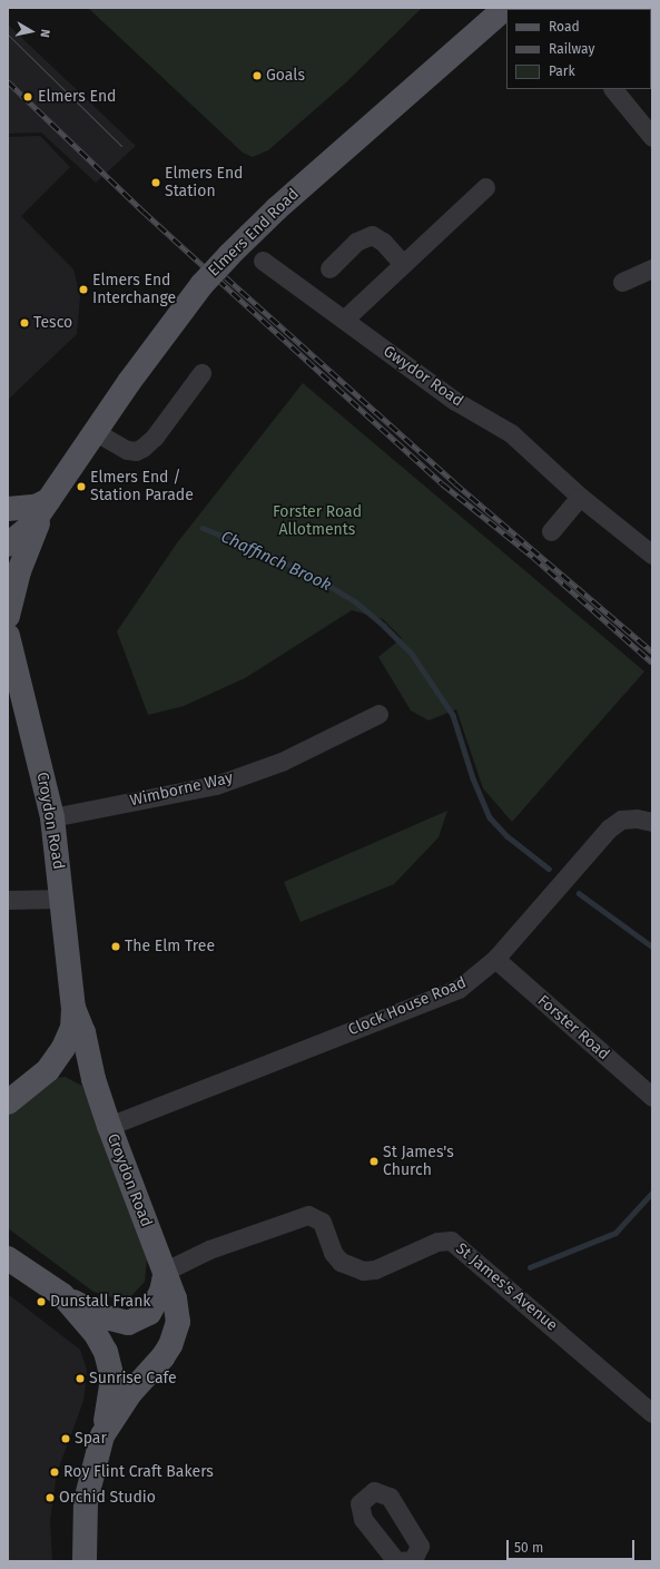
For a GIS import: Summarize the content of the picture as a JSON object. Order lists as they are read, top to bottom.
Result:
{
  "streets": {
    "main road": ["Elmers End Road", "Croydon Road"],
    "street": [
      "Gwydor Road",
      "Wimborne Way",
      "Clock House Road",
      "Forster Road",
      "St James's Avenue"
    ]
  },
  "crossings": [
    ["Wimborne Way", "Croydon Road"],
    ["Croydon Road", "Clock House Road"],
    ["Croydon Road", "St James's Avenue"],
    ["Clock House Road", "Forster Road"]
  ],
  "water": ["Chaffinch Brook"],
  "parks": ["Forster Road Allotments"],
  "places": [
    "Goals",
    "Elmers End",
    "Elmers End Station",
    "Elmers End Interchange",
    "Tesco",
    "Elmers End / Station Parade",
    "The Elm Tree",
    "St James's Church",
    "Dunstall Frank",
    "Sunrise Cafe",
    "Spar",
    "Roy Flint Craft Bakers",
    "Orchid Studio"
  ],
  "legend": ["Road", "Railway", "Park"],
  "scale_bar": "50 m",
  "north": "right"
}
